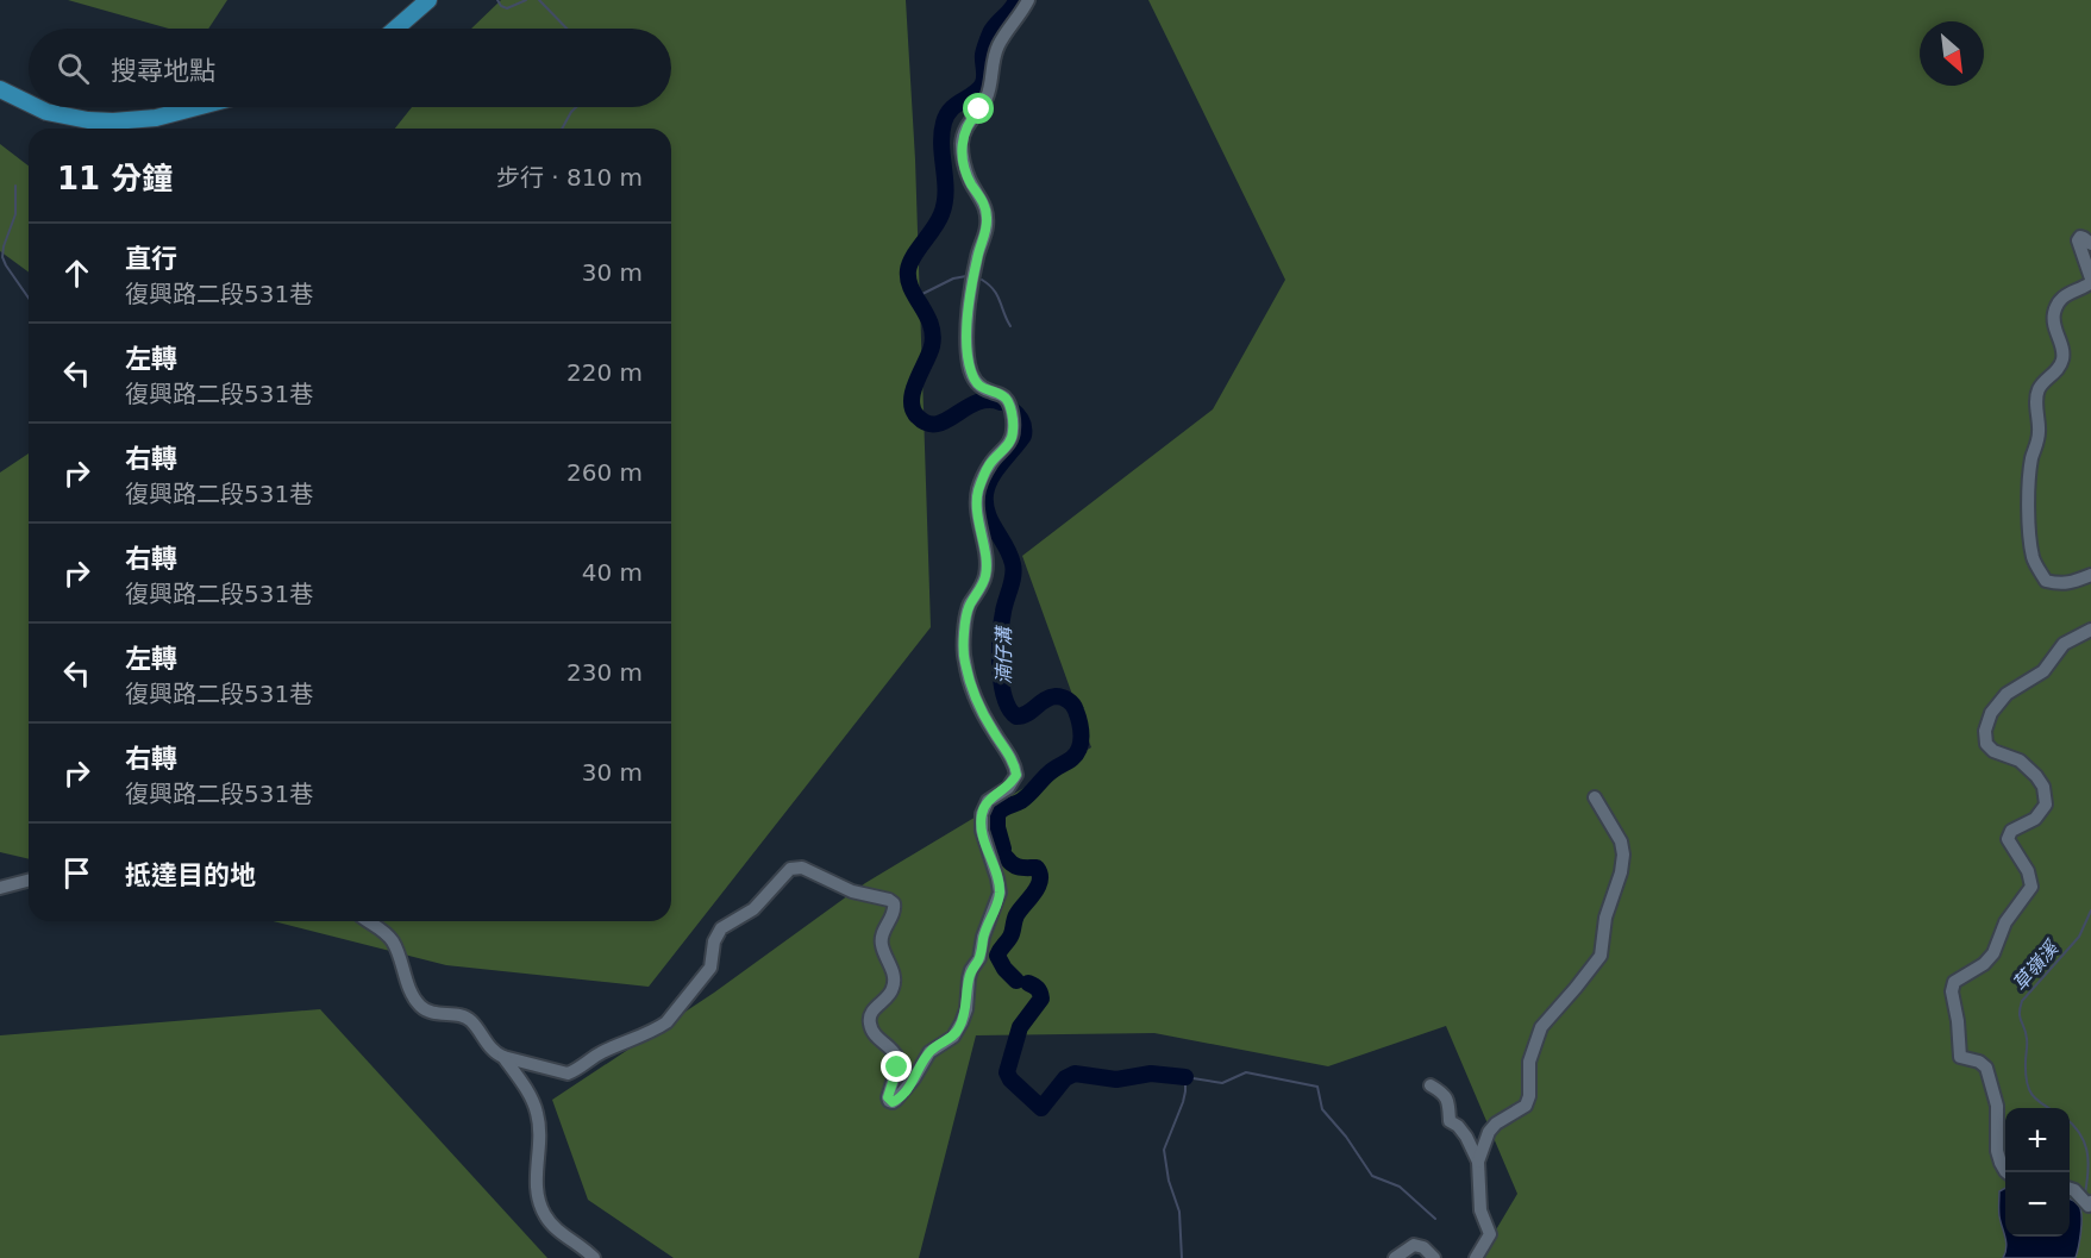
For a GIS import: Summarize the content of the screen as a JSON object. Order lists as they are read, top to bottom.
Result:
{
  "water": ["湳仔溝", "草嶺溪"],
  "north": "bottom right",
  "page": {
    "search": "搜尋地點",
    "heading": ["11 分鐘", "步行 · 810 m"],
    "list": [
      ["直行", "復興路二段531巷", "30 m"],
      ["左轉", "復興路二段531巷", "220 m"],
      ["右轉", "復興路二段531巷", "260 m"],
      ["右轉", "復興路二段531巷", "40 m"],
      ["左轉", "復興路二段531巷", "230 m"],
      ["右轉", "復興路二段531巷", "30 m"],
      "抵達目的地"
    ],
    "map_buttons": ["+", "−"]
  }
}
